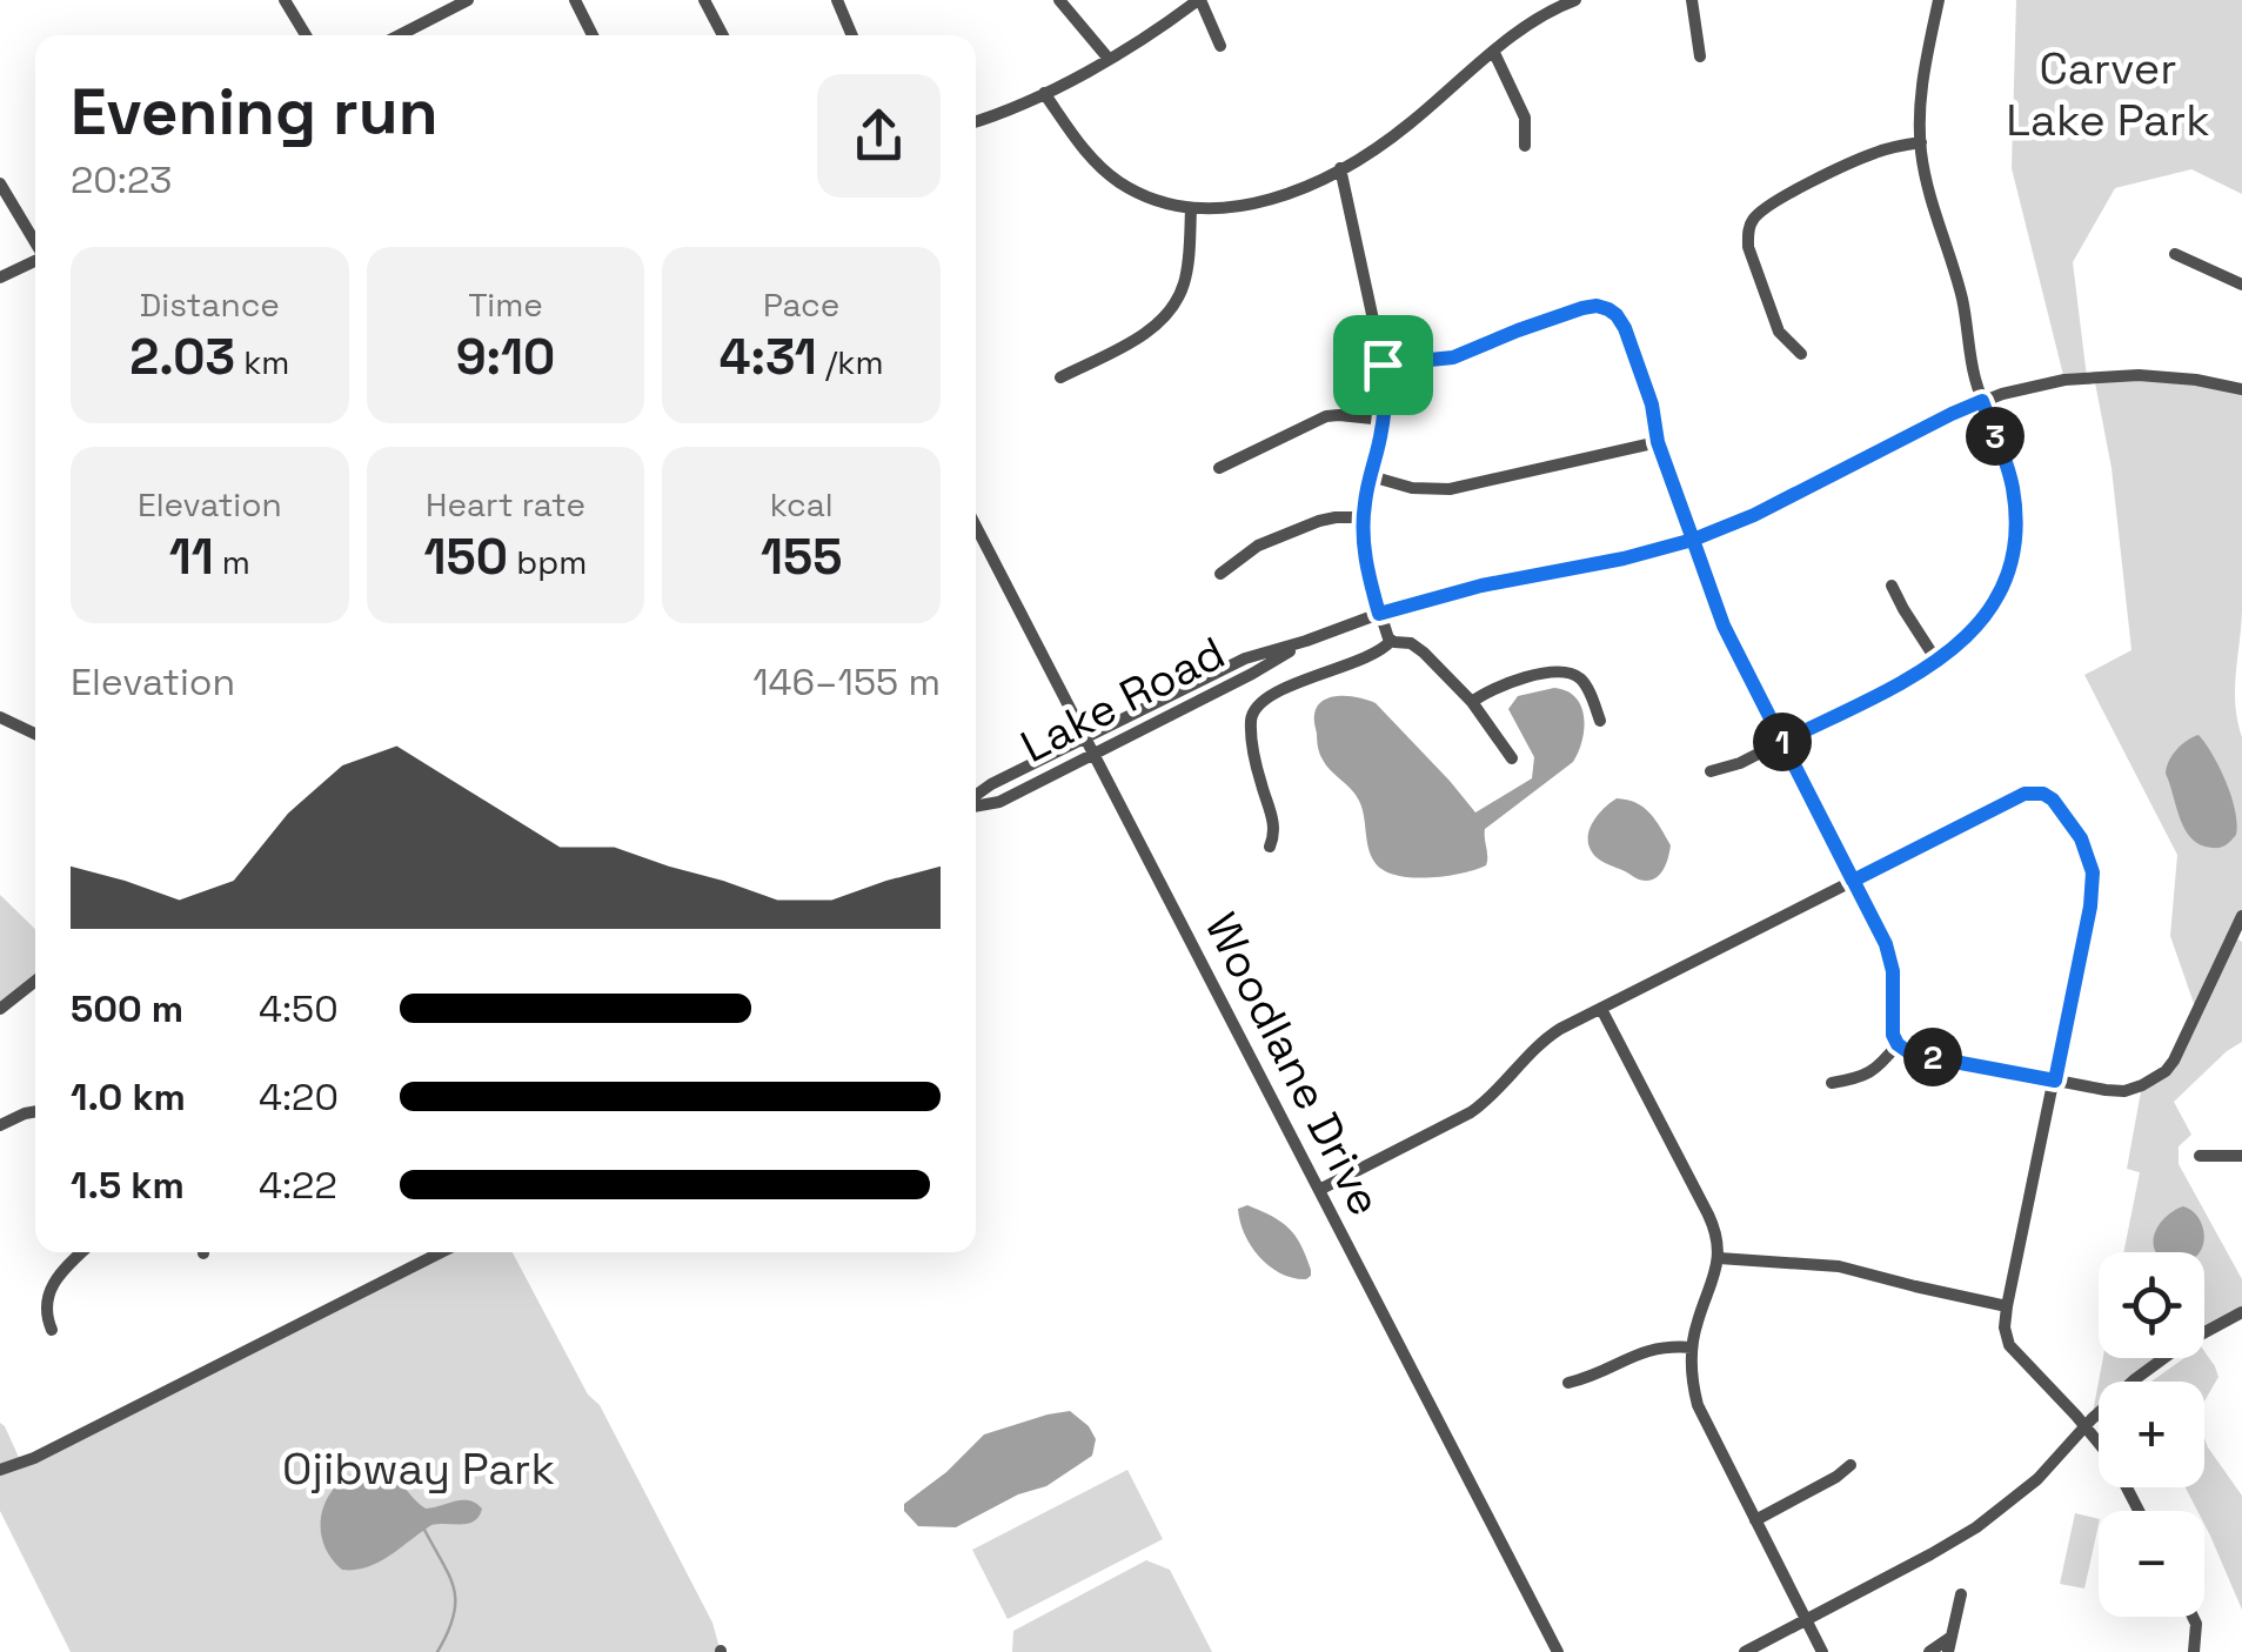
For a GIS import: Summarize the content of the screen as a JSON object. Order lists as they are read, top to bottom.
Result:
{
  "streets": {
    "street": ["Lake Road", "Woodlane Drive"]
  },
  "crossings": [
    ["Lake Road", "Woodlane Drive"]
  ],
  "parks": ["Carver Lake Park", "Ojibway Park"],
  "page": {
    "heading": ["Evening run", "20:23"],
    "stats": [
      ["Distance", "2.03 km"],
      ["Time", "9:10"],
      ["Pace", "4:31 /km"],
      ["Elevation", "11 m"],
      ["Heart rate", "150 bpm"],
      ["kcal", "155"]
    ],
    "pins": ["3", "1", "2"],
    "chart": ["Elevation", "146–155 m"],
    "list": [
      {
        "name": "500 m",
        "note": "4:50"
      },
      {
        "name": "1.0 km",
        "note": "4:20"
      },
      {
        "name": "1.5 km",
        "note": "4:22"
      }
    ],
    "map_buttons": ["+", "−"]
  }
}
